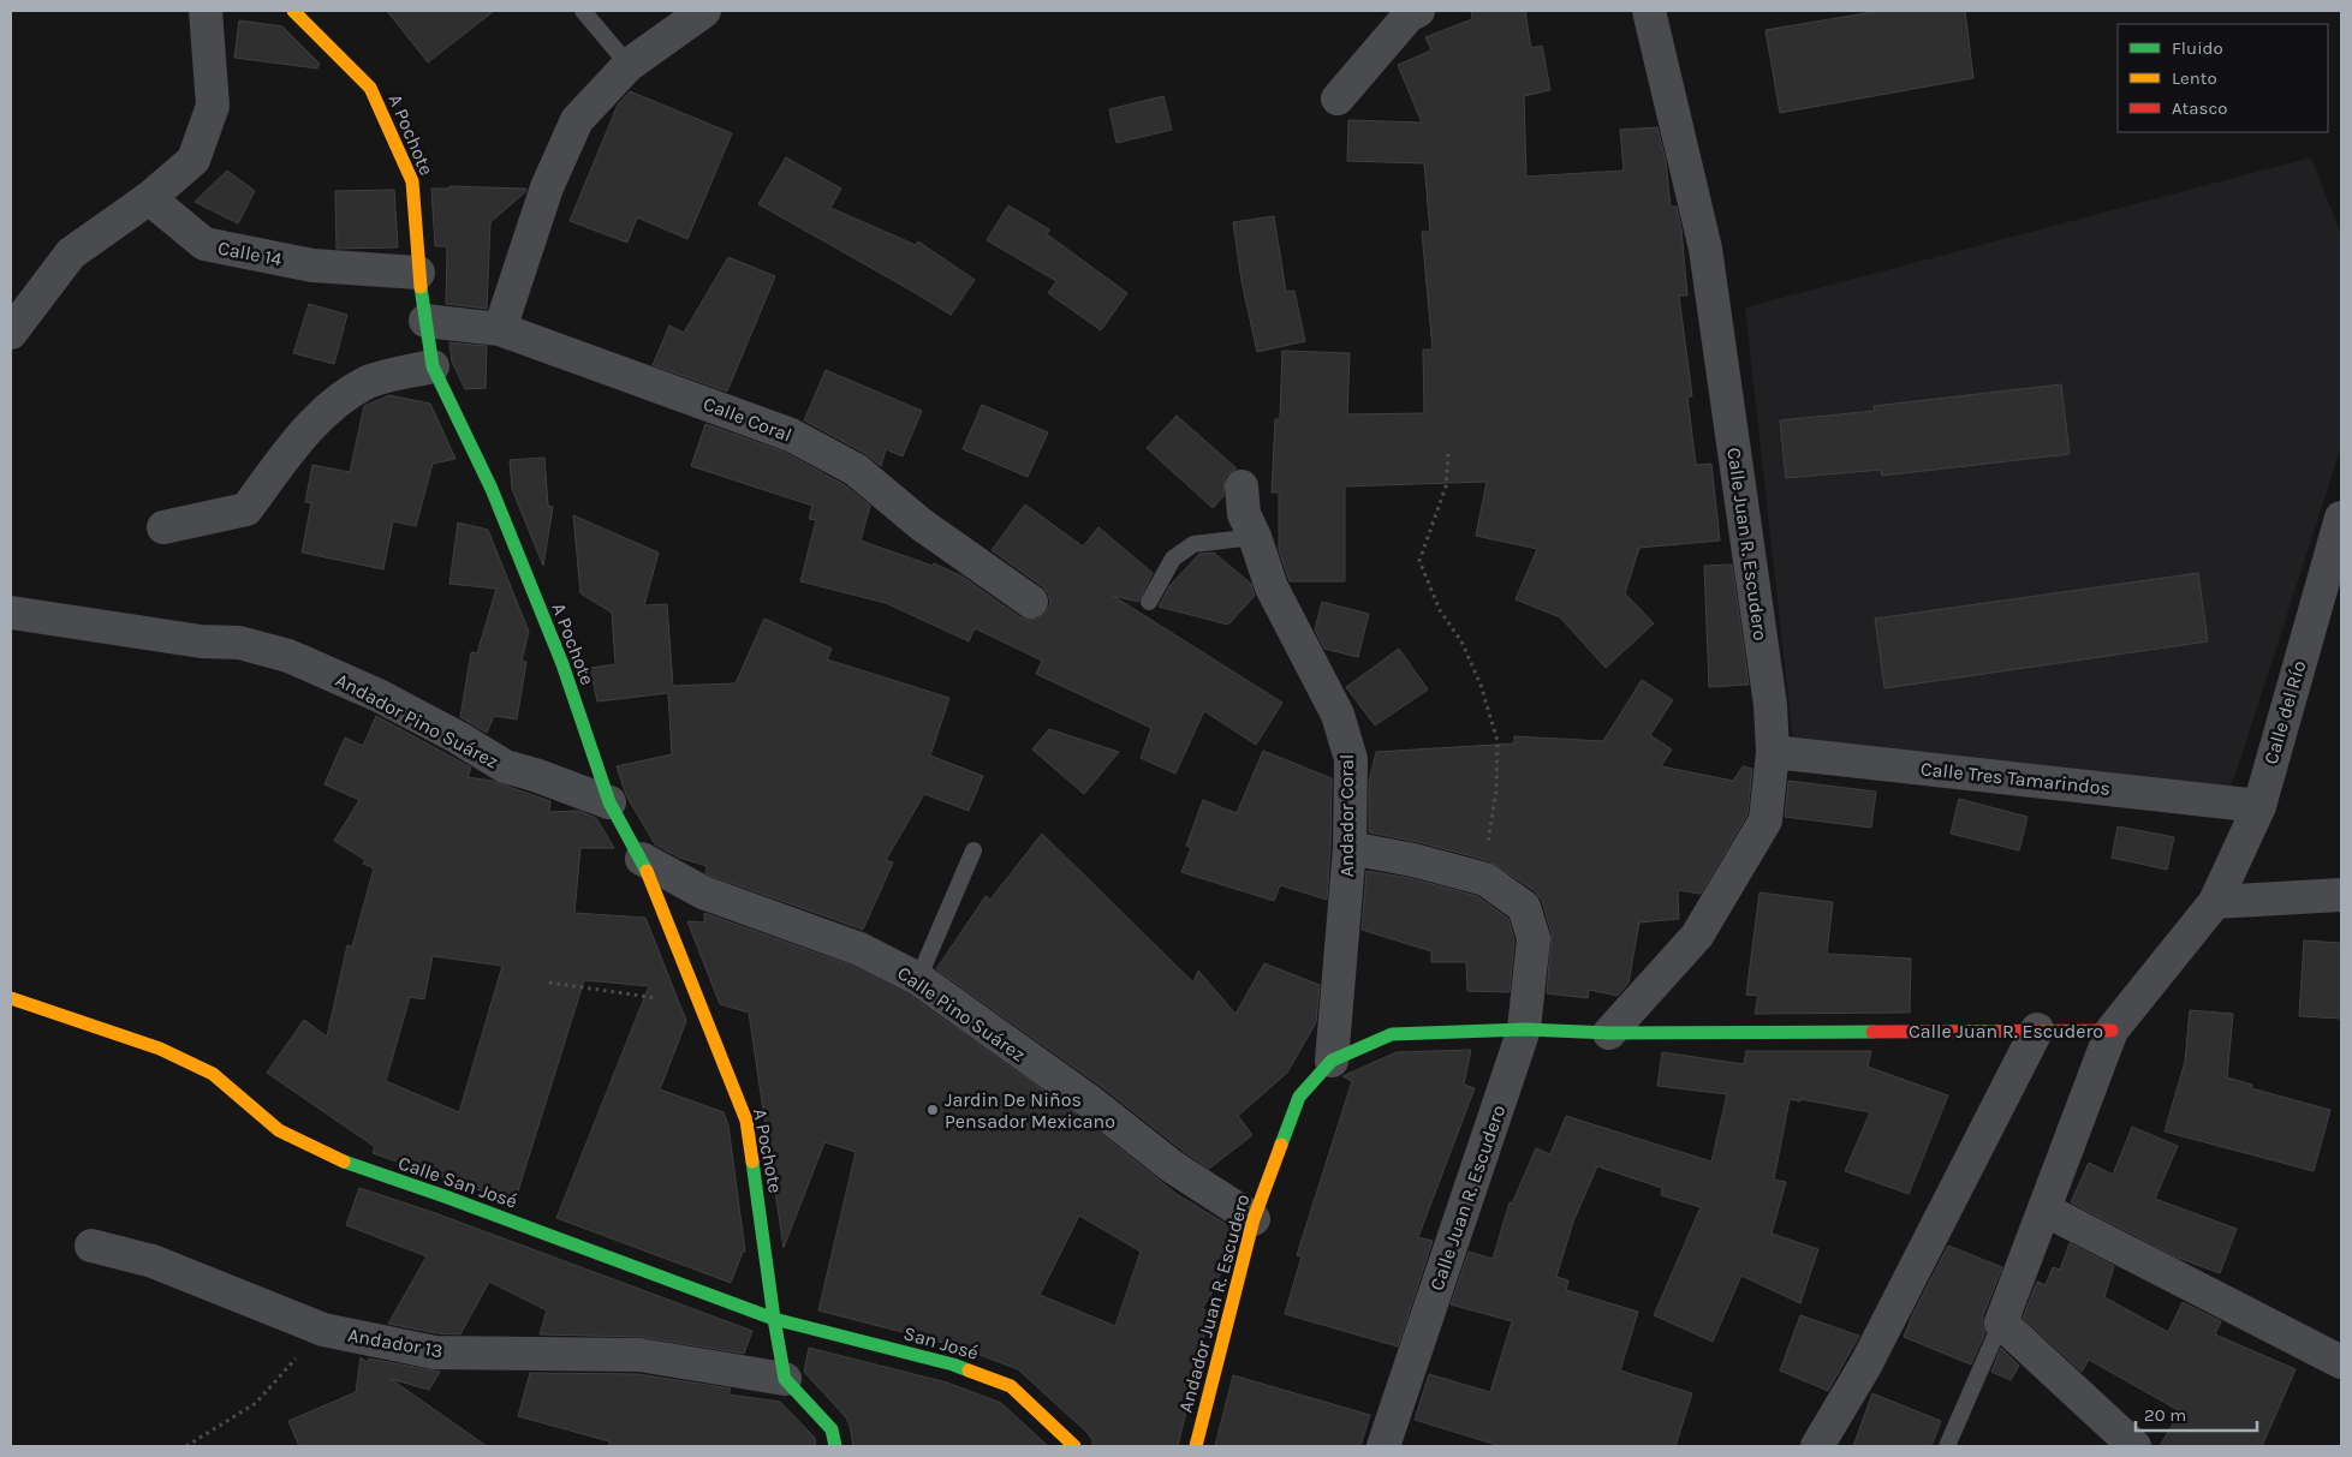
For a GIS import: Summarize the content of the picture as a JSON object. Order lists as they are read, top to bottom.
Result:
{
  "streets": {
    "street": [
      "A Pochote",
      "Calle 14",
      "Calle Coral",
      "Calle Juan R. Escudero",
      "Calle del Río",
      "Andador Pino Suárez",
      "Calle Tres Tamarindos",
      "Andador Coral",
      "Calle Pino Suárez",
      "Calle San José",
      "Andador Juan R. Escudero",
      "Andador 13",
      "San José"
    ]
  },
  "crossings": [
    ["A Pochote", "Calle 14"],
    ["A Pochote", "Calle Coral"],
    ["A Pochote", "Andador Pino Suárez"],
    ["A Pochote", "Calle Pino Suárez"],
    ["A Pochote", "Calle San José"],
    ["A Pochote", "San José"],
    ["Calle Juan R. Escudero", "Calle del Río"],
    ["Calle Juan R. Escudero", "Calle Tres Tamarindos"],
    ["Calle Juan R. Escudero", "Andador Juan R. Escudero"],
    ["Calle del Río", "Calle Tres Tamarindos"],
    ["Andador Coral", "Andador Juan R. Escudero"],
    ["Calle Pino Suárez", "Andador Juan R. Escudero"],
    ["Calle San José", "San José"]
  ],
  "places": ["Jardin De Niños Pensador Mexicano"],
  "legend": ["Fluido", "Lento", "Atasco"],
  "scale_bar": "20 m"
}
